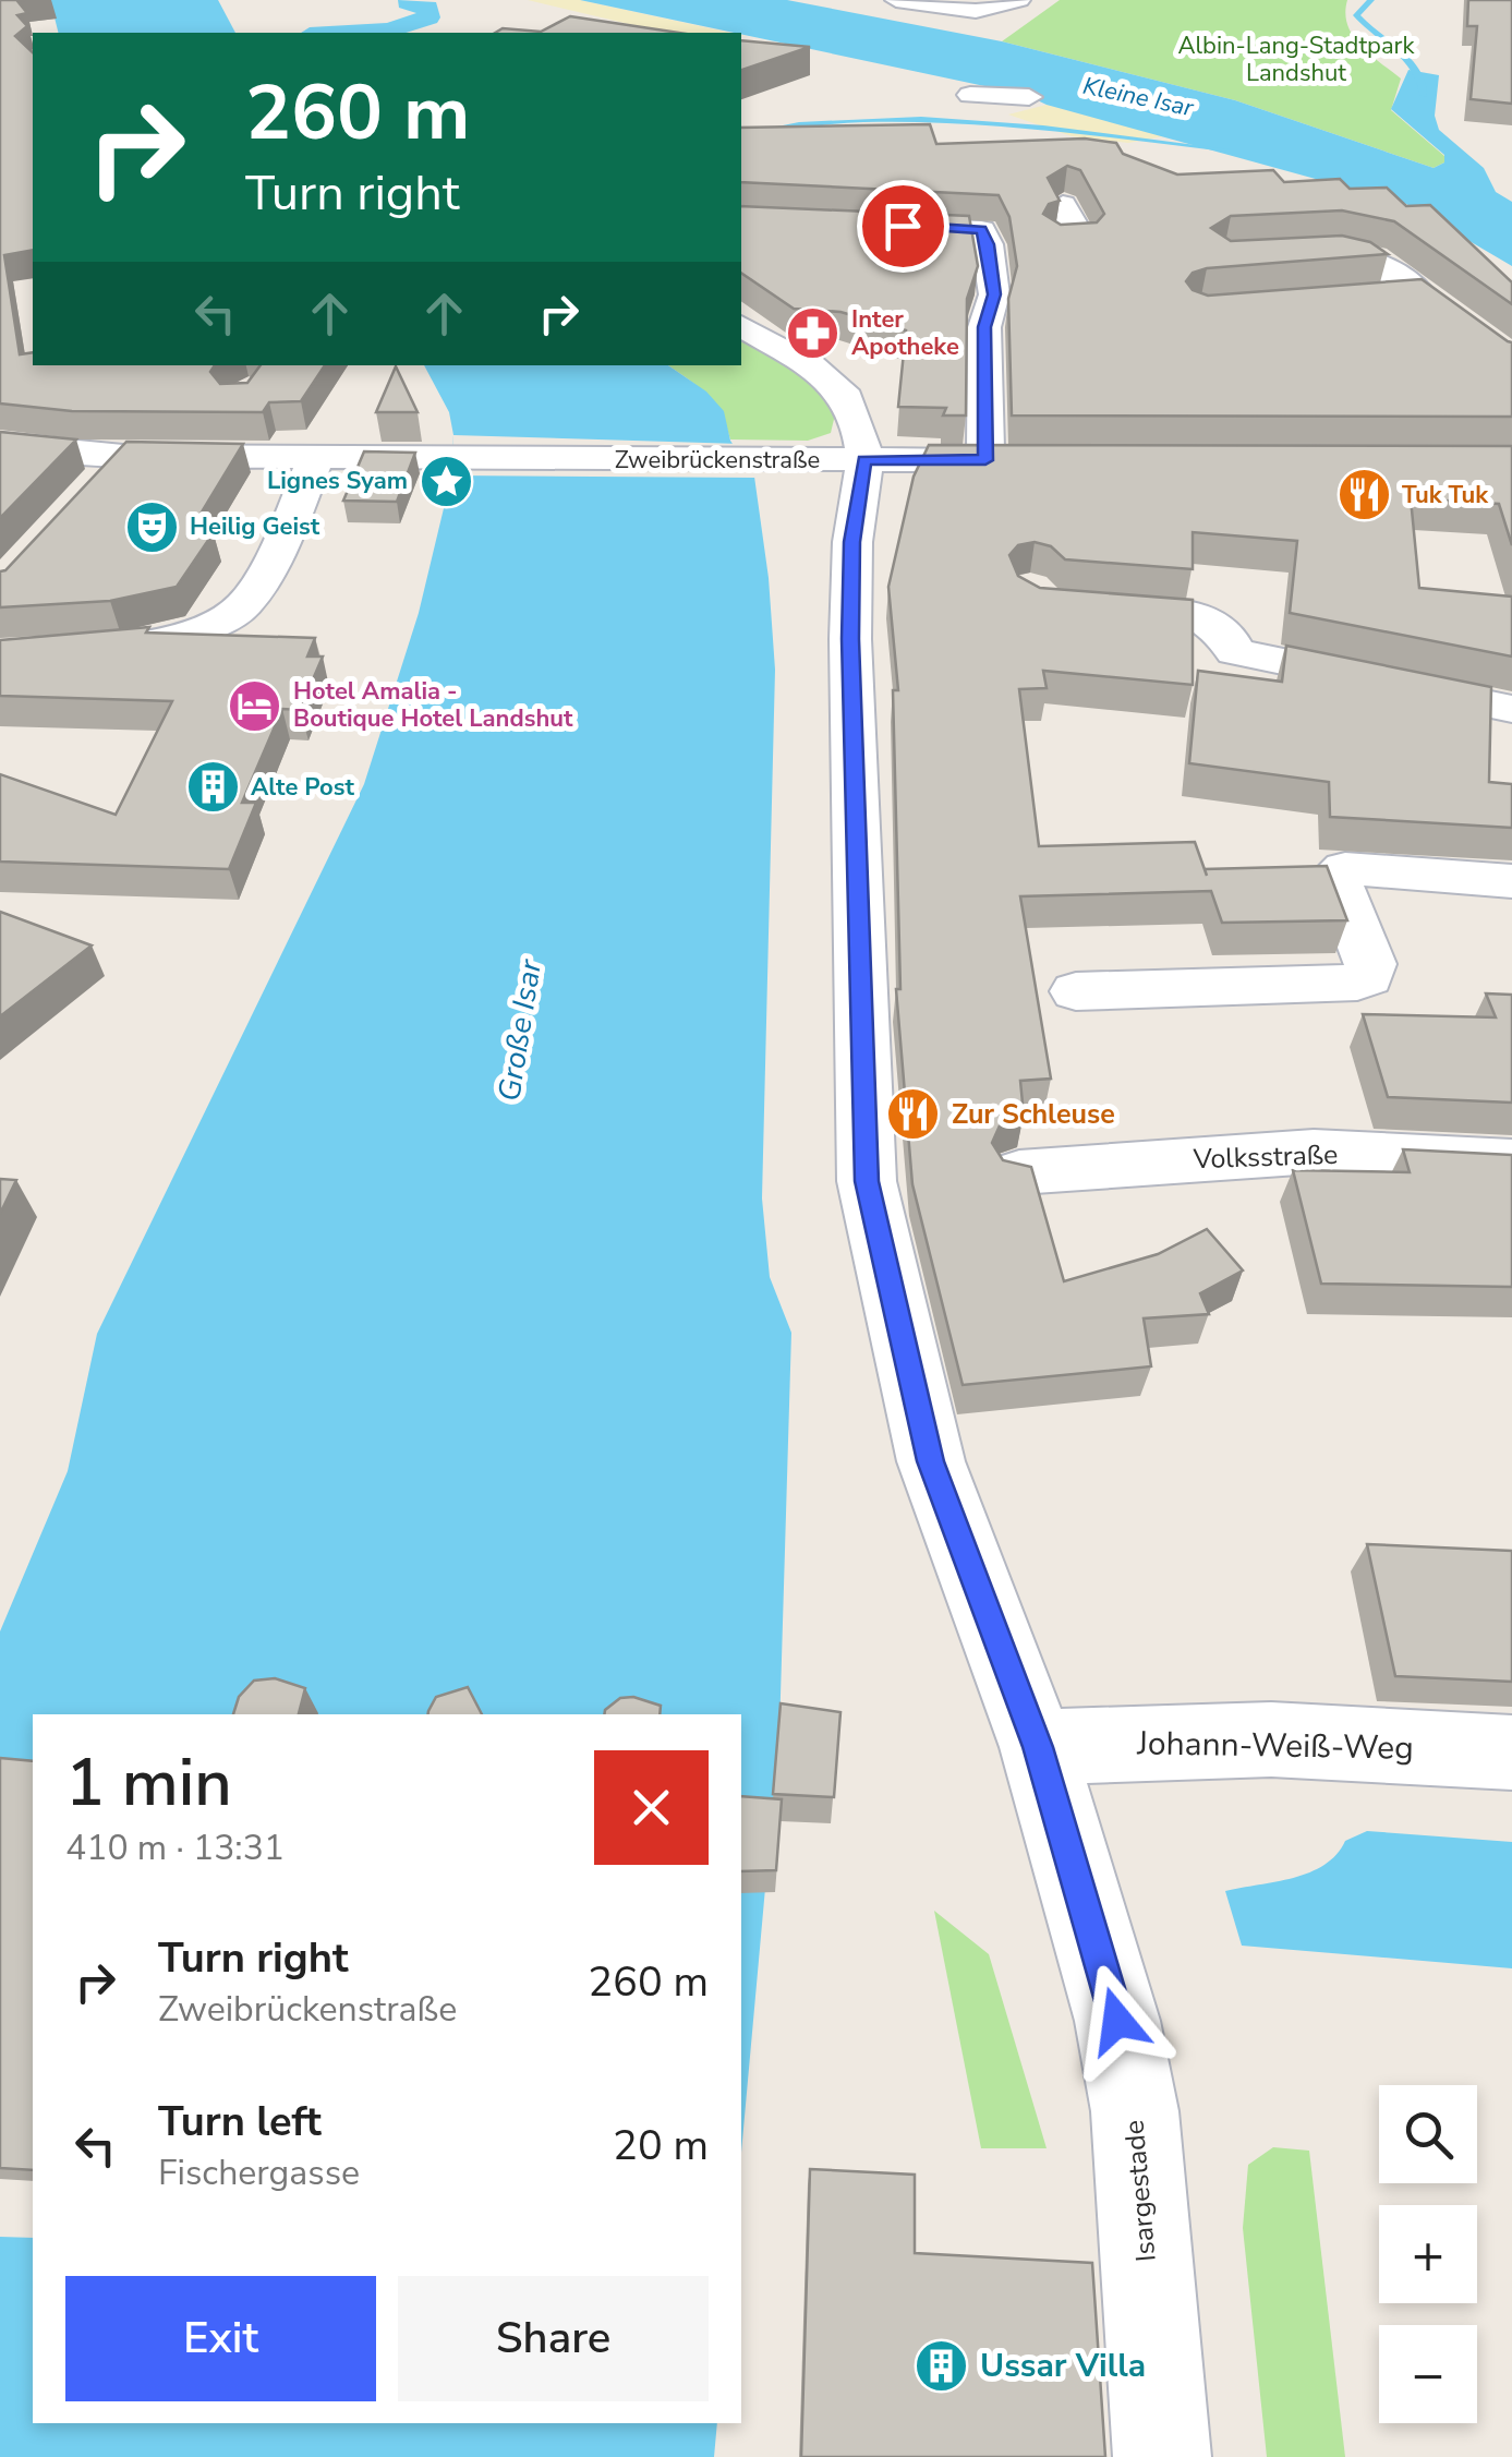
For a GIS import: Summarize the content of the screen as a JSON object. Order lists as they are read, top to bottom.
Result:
{
  "streets": {
    "street": [
      "Zweibrückenstraße",
      "Volksstraße",
      "Johann-Weiß-Weg",
      "Isargestade"
    ]
  },
  "crossings": [
    ["Zweibrückenstraße", "Isargestade"],
    ["Johann-Weiß-Weg", "Isargestade"]
  ],
  "water": ["Kleine Isar", "Große Isar"],
  "parks": ["Albin-Lang-Stadtpark Landshut"],
  "places": {
    "pharmacy": ["Inter Apotheke"],
    "place": ["Lignes Syam"],
    "restaurant": ["Tuk Tuk", "Zur Schleuse"],
    "theatre": ["Heilig Geist"],
    "hotel": ["Hotel Amalia - Boutique Hotel Landshut"],
    "building": ["Alte Post", "Ussar Villa"]
  },
  "page": {
    "turn": ["260 m", "Turn right"],
    "heading": ["1 min", "410 m · 13:31"],
    "list": [
      {
        "name": "Turn right",
        "note": "Zweibrückenstraße",
        "value": "260 m"
      },
      {
        "name": "Turn left",
        "note": "Fischergasse",
        "value": "20 m"
      }
    ],
    "map_buttons": ["+", "−"],
    "buttons": ["Exit", "Share"]
  }
}
